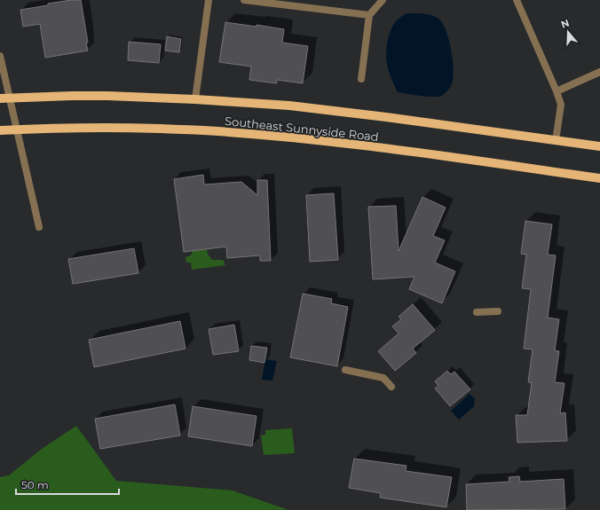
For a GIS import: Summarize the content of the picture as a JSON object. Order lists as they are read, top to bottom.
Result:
{
  "streets": {
    "main road": ["Southeast Sunnyside Road"]
  },
  "scale_bar": "50 m",
  "north": "top"
}
